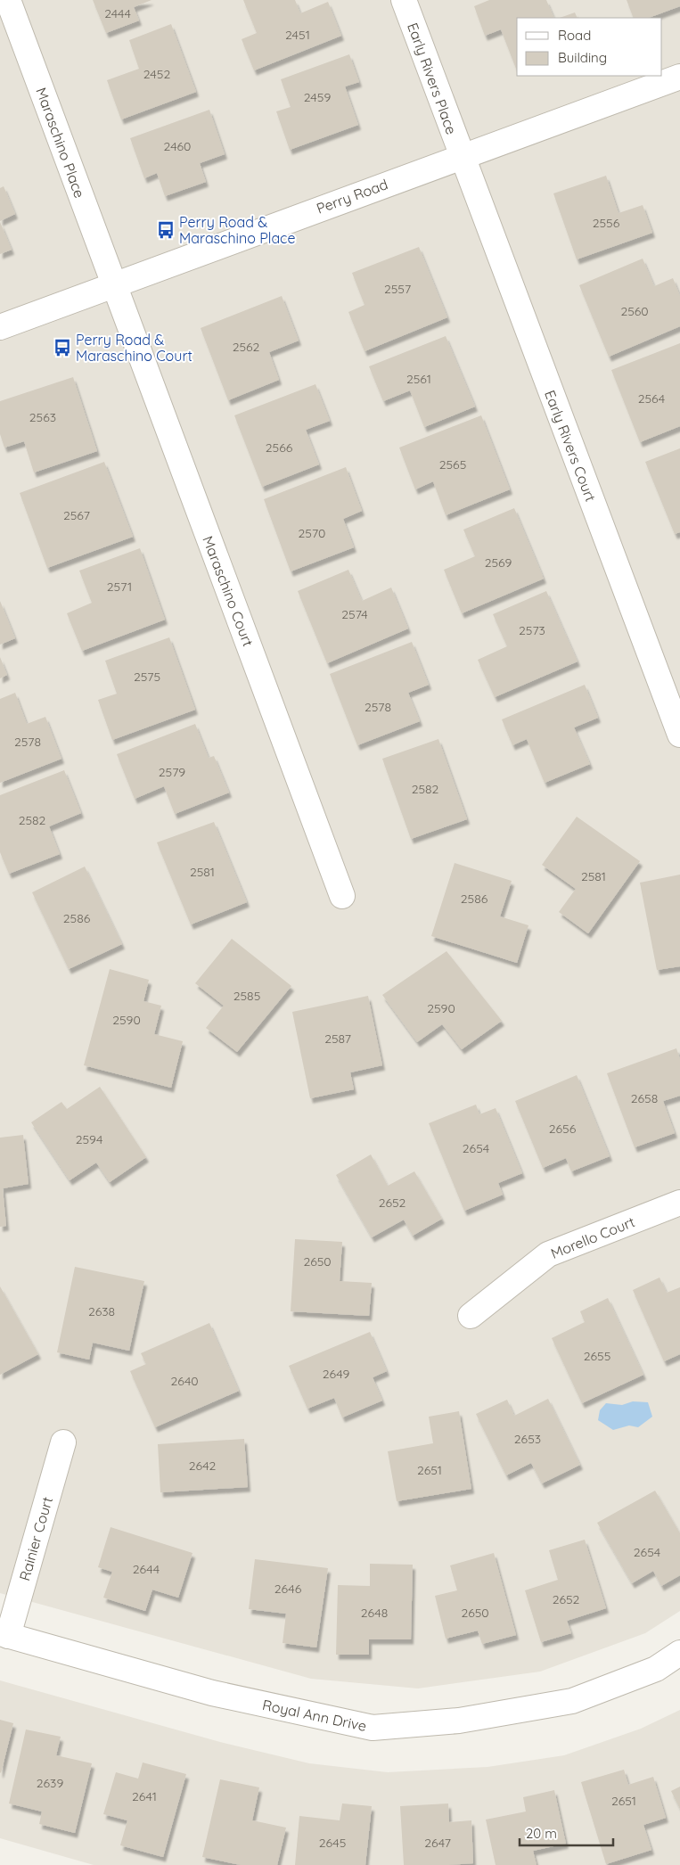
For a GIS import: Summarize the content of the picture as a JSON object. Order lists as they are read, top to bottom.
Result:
{
  "streets": {
    "street": [
      "Early Rivers Place",
      "Maraschino Place",
      "Perry Road",
      "Early Rivers Court",
      "Maraschino Court",
      "Morello Court",
      "Rainier Court",
      "Royal Ann Drive"
    ]
  },
  "crossings": [
    ["Early Rivers Place", "Perry Road"],
    ["Early Rivers Place", "Early Rivers Court"],
    ["Maraschino Place", "Perry Road"],
    ["Maraschino Place", "Maraschino Court"],
    ["Perry Road", "Early Rivers Court"],
    ["Perry Road", "Maraschino Court"],
    ["Rainier Court", "Royal Ann Drive"]
  ],
  "places": {
    "bus stop": ["Perry Road & Maraschino Place", "Perry Road & Maraschino Court"]
  },
  "house_numbers": [
    "2444",
    "2451",
    "2452",
    "2459",
    "2460",
    "2556",
    "2557",
    "2560",
    "2562",
    "2561",
    "2564",
    "2563",
    "2566",
    "2565",
    "2567",
    "2570",
    "2569",
    "2571",
    "2574",
    "2573",
    "2575",
    "2578",
    "2578",
    "2579",
    "2582",
    "2582",
    "2581",
    "2581",
    "2586",
    "2586",
    "2585",
    "2590",
    "2590",
    "2587",
    "2658",
    "2656",
    "2594",
    "2654",
    "2652",
    "2650",
    "2638",
    "2655",
    "2649",
    "2640",
    "2653",
    "2642",
    "2651",
    "2654",
    "2644",
    "2646",
    "2652",
    "2648",
    "2650",
    "2639",
    "2641",
    "2651",
    "2645",
    "2647"
  ],
  "legend": ["Road", "Building"],
  "scale_bar": "20 m"
}
